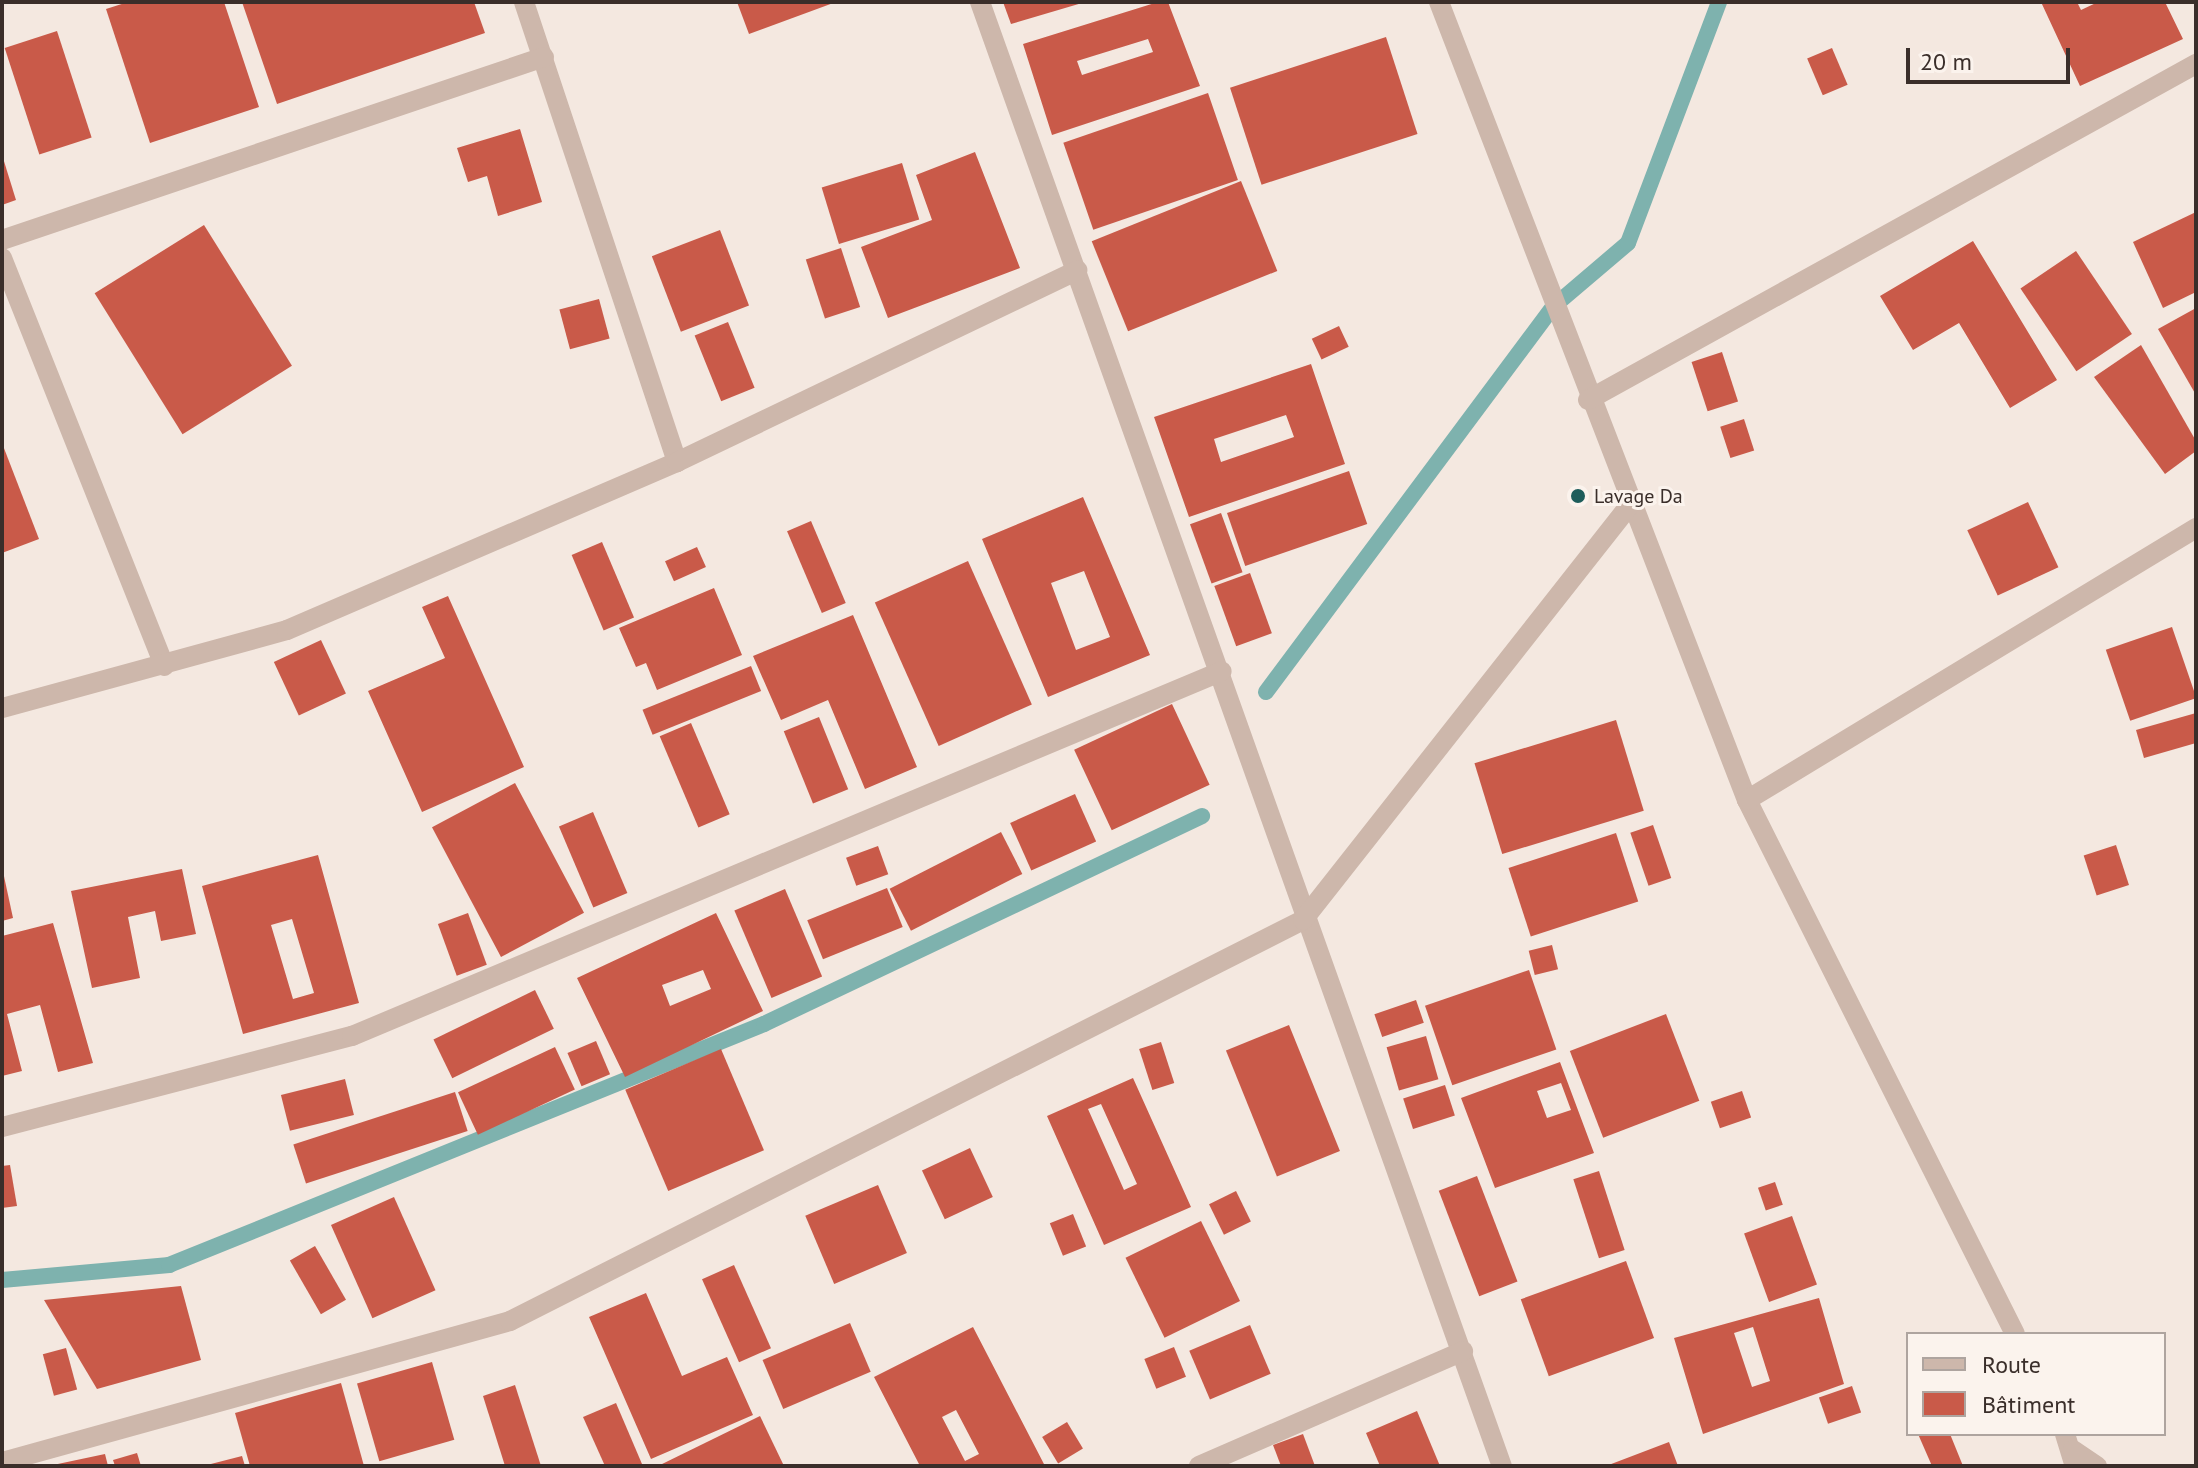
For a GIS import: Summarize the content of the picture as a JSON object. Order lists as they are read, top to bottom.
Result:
{
  "places": ["Lavage Da"],
  "legend": ["Route", "Bâtiment"],
  "scale_bar": "20 m"
}
